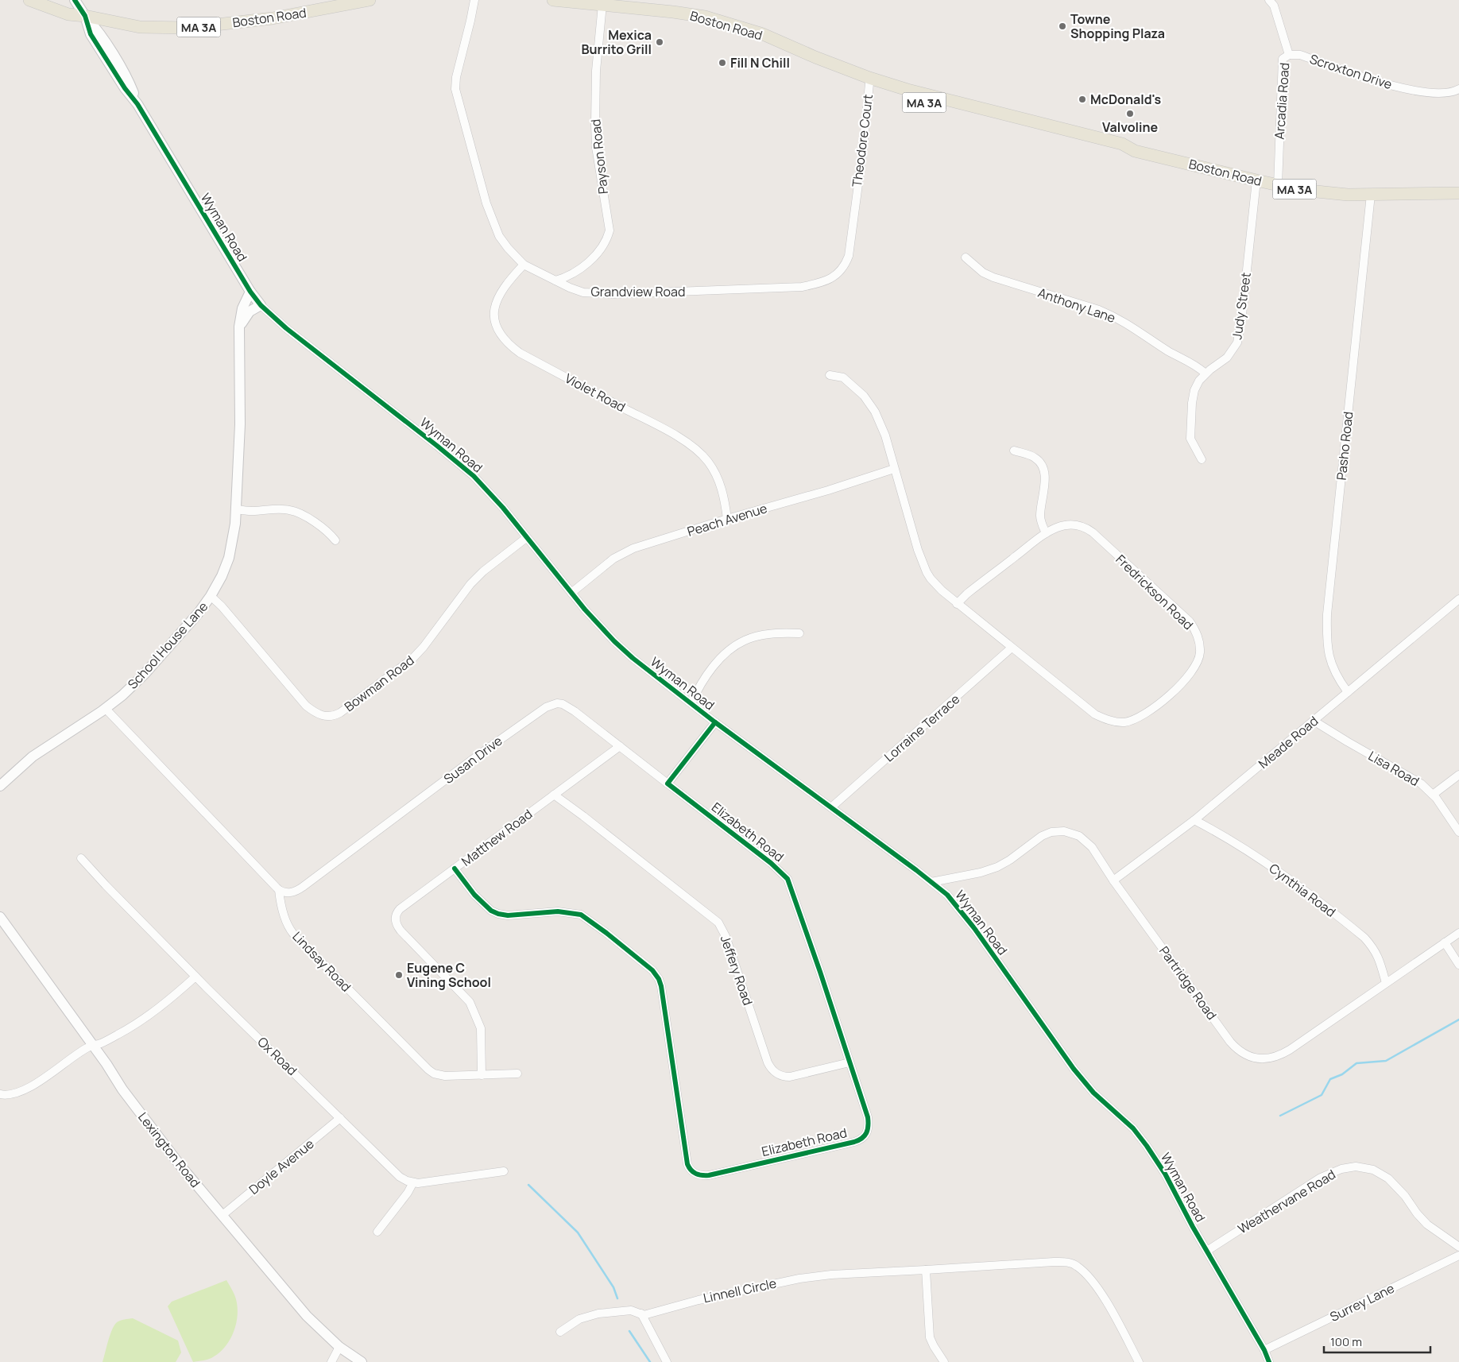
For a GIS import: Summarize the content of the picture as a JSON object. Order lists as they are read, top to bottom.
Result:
{
  "streets": {
    "main road": ["Boston Road", "MA 3A"],
    "street": [
      "Scroxton Drive",
      "Arcadia Road",
      "Theodore Court",
      "Payson Road",
      "Wyman Road",
      "Grandview Road",
      "Anthony Lane",
      "Judy Street",
      "Violet Road",
      "Pasho Road",
      "Peach Avenue",
      "Fredrickson Road",
      "School House Lane",
      "Bowman Road",
      "Lorraine Terrace",
      "Meade Road",
      "Susan Drive",
      "Lisa Road",
      "Elizabeth Road",
      "Matthew Road",
      "Cynthia Road",
      "Lindsay Road",
      "Jeffery Road",
      "Partridge Road",
      "Ox Road",
      "Lexington Road",
      "Doyle Avenue",
      "Weathervane Road",
      "Linnell Circle",
      "Surrey Lane"
    ]
  },
  "crossings": [
    ["Boston Road", "Arcadia Road"],
    ["Boston Road", "Theodore Court"],
    ["Boston Road", "Payson Road"],
    ["Boston Road", "Wyman Road"],
    ["Boston Road", "Judy Street"],
    ["Boston Road", "Pasho Road"],
    ["Scroxton Drive", "Arcadia Road"],
    ["Theodore Court", "Grandview Road"],
    ["Payson Road", "Grandview Road"],
    ["Wyman Road", "Peach Avenue"],
    ["Wyman Road", "School House Lane"],
    ["Wyman Road", "Bowman Road"],
    ["Wyman Road", "Lorraine Terrace"],
    ["Wyman Road", "Partridge Road"],
    ["Wyman Road", "Weathervane Road"],
    ["Wyman Road", "Surrey Lane"],
    ["Grandview Road", "Violet Road"],
    ["Anthony Lane", "Judy Street"],
    ["Violet Road", "Peach Avenue"],
    ["Pasho Road", "Meade Road"],
    ["Peach Avenue", "Fredrickson Road"],
    ["Fredrickson Road", "Lorraine Terrace"],
    ["School House Lane", "Bowman Road"],
    ["Meade Road", "Lisa Road"],
    ["Meade Road", "Cynthia Road"],
    ["Meade Road", "Partridge Road"],
    ["Susan Drive", "Elizabeth Road"],
    ["Susan Drive", "Matthew Road"],
    ["Susan Drive", "Lindsay Road"],
    ["Elizabeth Road", "Matthew Road"],
    ["Elizabeth Road", "Jeffery Road"],
    ["Matthew Road", "Lindsay Road"],
    ["Matthew Road", "Jeffery Road"],
    ["Cynthia Road", "Partridge Road"],
    ["Ox Road", "Doyle Avenue"],
    ["Lexington Road", "Doyle Avenue"]
  ],
  "places": [
    "Towne Shopping Plaza",
    "Mexica Burrito Grill",
    "Fill N Chill",
    "McDonald's",
    "Valvoline",
    "Eugene C Vining School"
  ],
  "scale_bar": "100 m"
}
